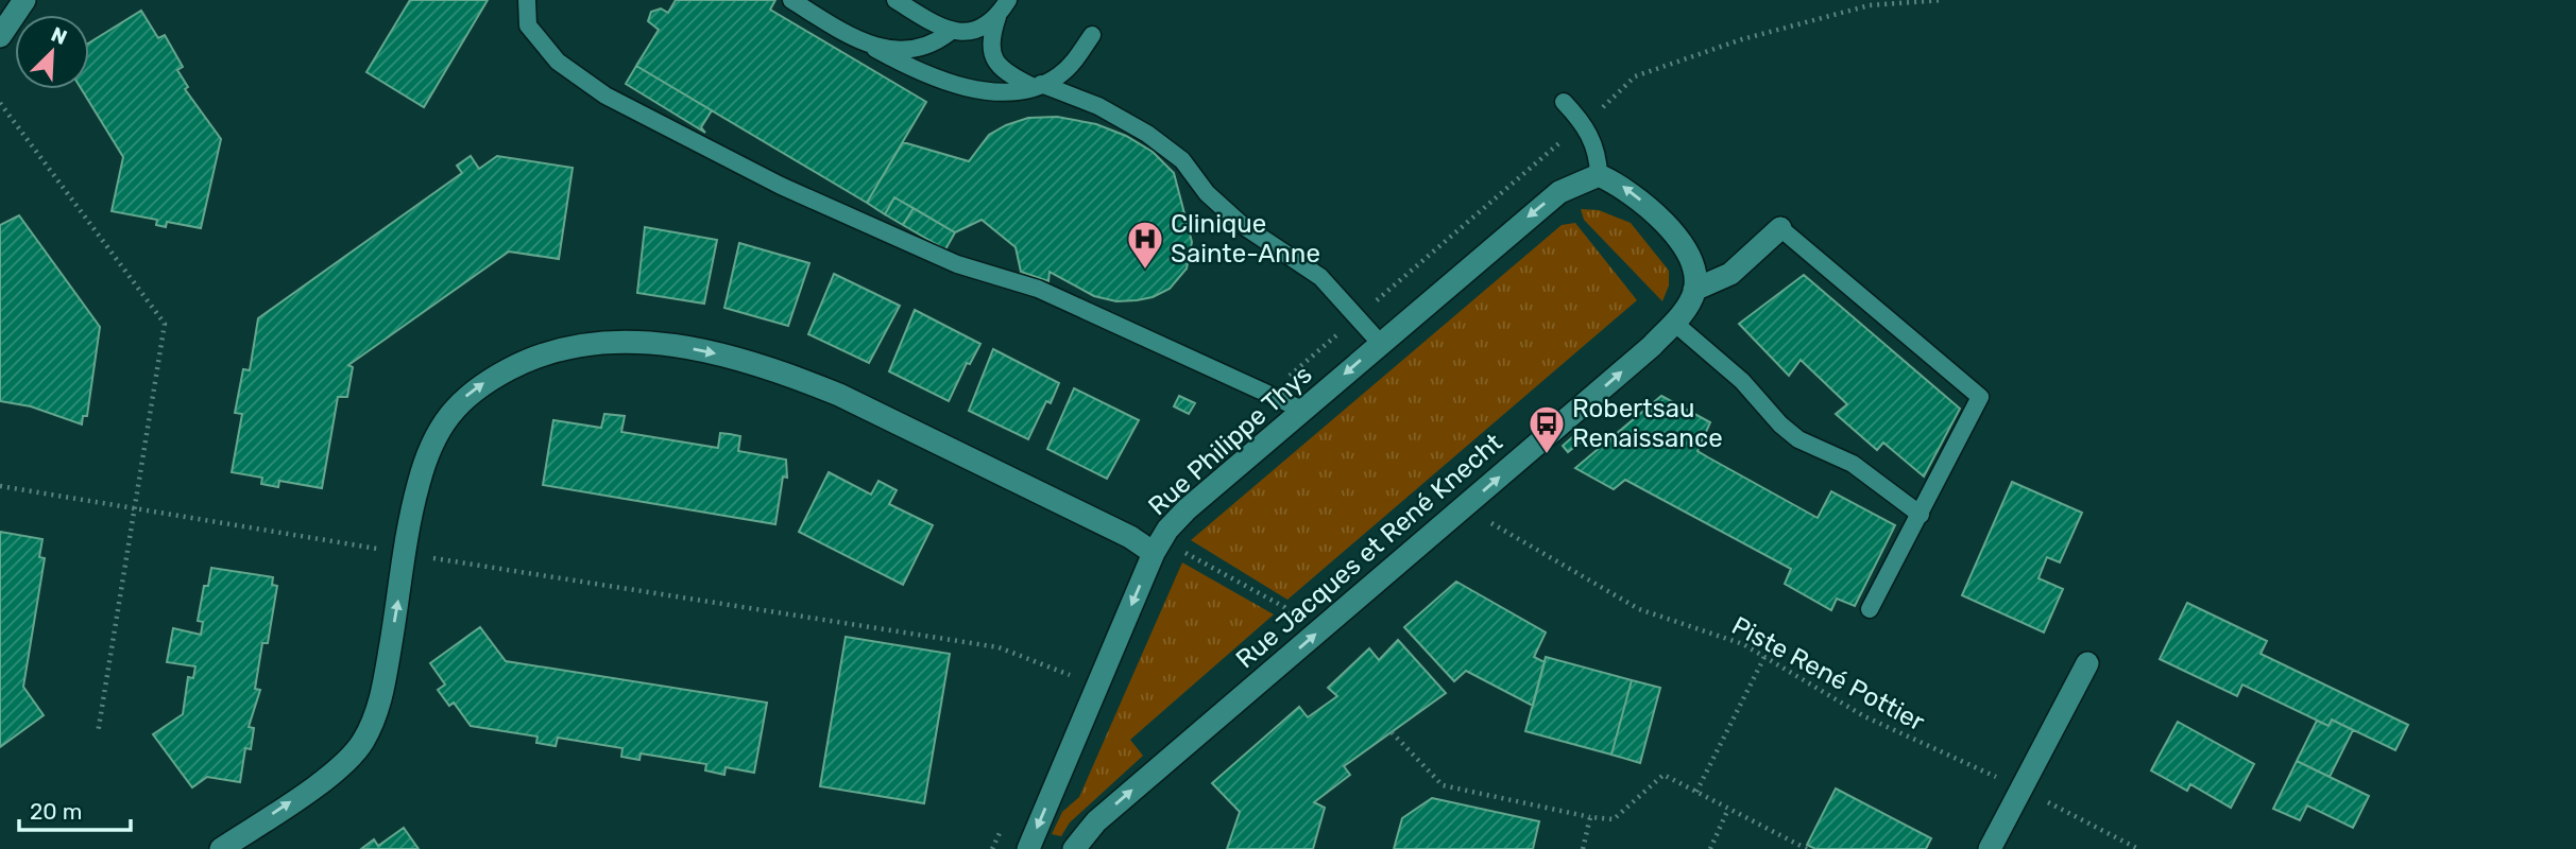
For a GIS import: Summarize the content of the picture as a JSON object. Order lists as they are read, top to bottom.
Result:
{
  "streets": {
    "street": ["Rue Philippe Thys", "Rue Jacques et René Knecht"],
    "path": ["Piste René Pottier"]
  },
  "crossings": [
    ["Rue Jacques et René Knecht", "Piste René Pottier"]
  ],
  "one_way": ["Rue Philippe Thys", "Rue Jacques et René Knecht"],
  "places": {
    "hospital": ["Clinique Sainte-Anne"],
    "bus stop": ["Robertsau Renaissance"]
  },
  "scale_bar": "20 m",
  "north": "top right"
}
